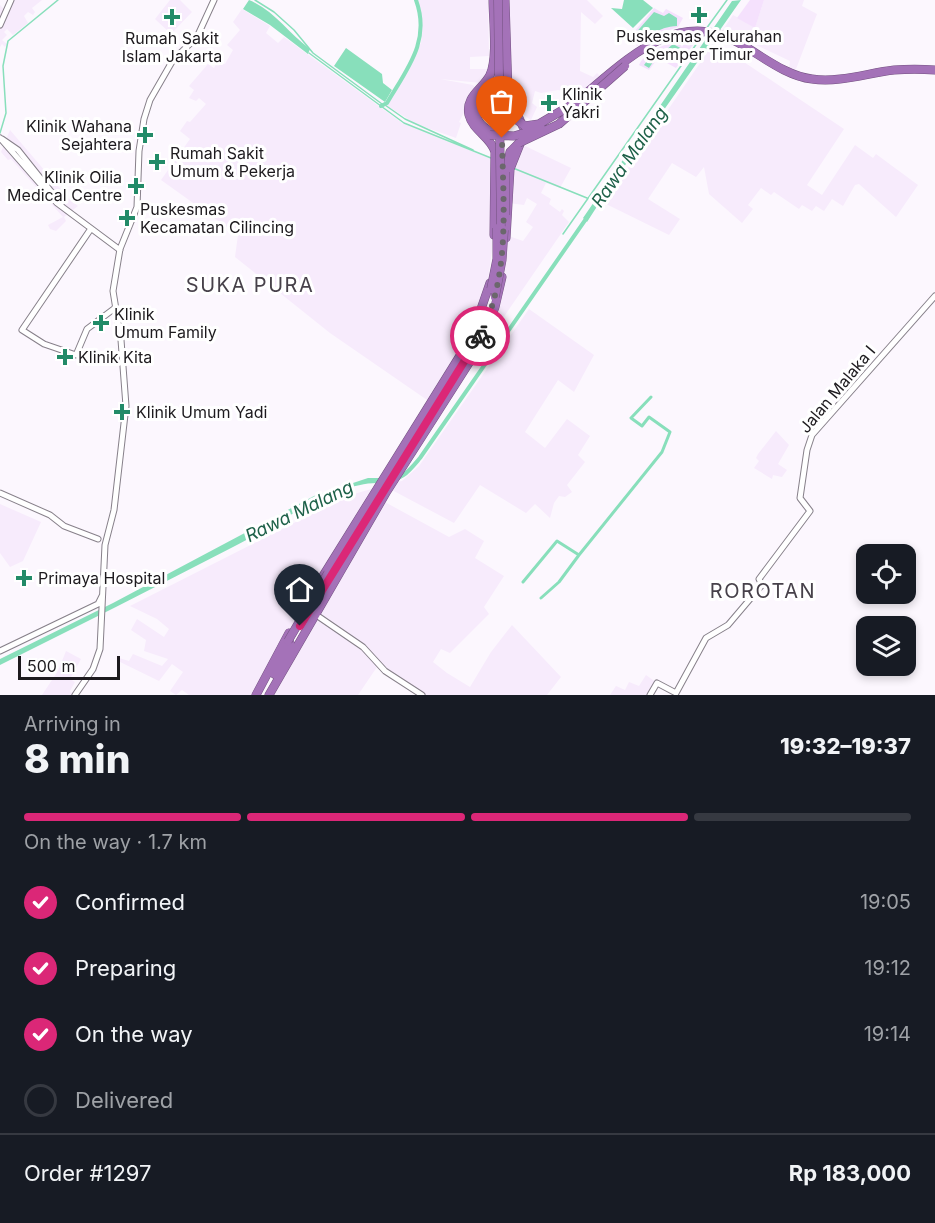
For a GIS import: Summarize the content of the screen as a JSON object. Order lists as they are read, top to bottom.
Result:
{
  "streets": {
    "street": ["Jalan Malaka I"]
  },
  "districts": ["SUKA PURA", "ROROTAN"],
  "water": ["Rawa Malang"],
  "places": {
    "health": [
      "Puskesmas Kelurahan Semper Timur",
      "Rumah Sakit Islam Jakarta",
      "Klinik Yakri",
      "Klinik Wahana Sejahtera",
      "Rumah Sakit Umum & Pekerja",
      "Klinik Oilia Medical Centre",
      "Puskesmas Kecamatan Cilincing",
      "Klinik Umum Family",
      "Klinik Kita",
      "Klinik Umum Yadi",
      "Primaya Hospital"
    ]
  },
  "scale_bar": "500 m",
  "page": {
    "scale": "500 m",
    "heading": ["8 min", "Arriving in", "19:32–19:37"],
    "panel": ["Order #1297", "Rp 183,000"],
    "bar": "On the way · 1.7 km",
    "list": [
      ["Confirmed", "19:05"],
      ["Preparing", "19:12"],
      ["On the way", "19:14"],
      "Delivered"
    ]
  }
}
